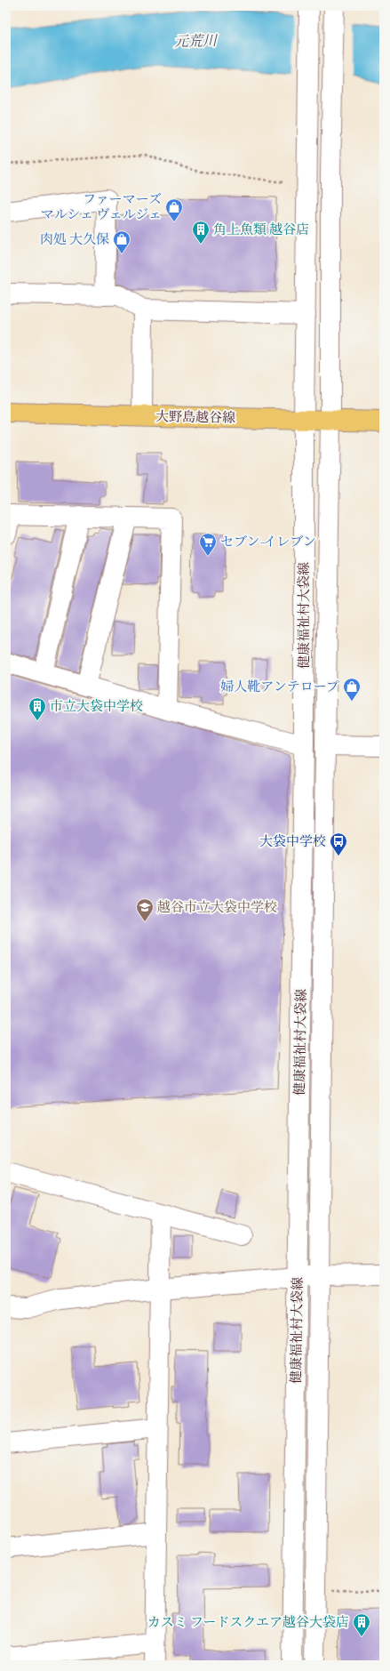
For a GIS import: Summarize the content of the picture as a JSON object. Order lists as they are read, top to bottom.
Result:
{
  "streets": {
    "main road": ["大野島越谷線"],
    "street": ["健康福祉村大袋線"]
  },
  "crossings": [
    ["大野島越谷線", "健康福祉村大袋線"]
  ],
  "water": ["元荒川"],
  "places": {
    "shop": ["ファーマーズ マルシェ ヴェルジェ", "肉処 大久保", "婦人靴アンテロープ"],
    "building": ["角上魚類 越谷店", "市立大袋中学校", "カスミ フードスクエア越谷大袋店"],
    "supermarket": ["セブン-イレブン"],
    "bus stop": ["大袋中学校"],
    "school or university": ["越谷市立大袋中学校"]
  }
}
